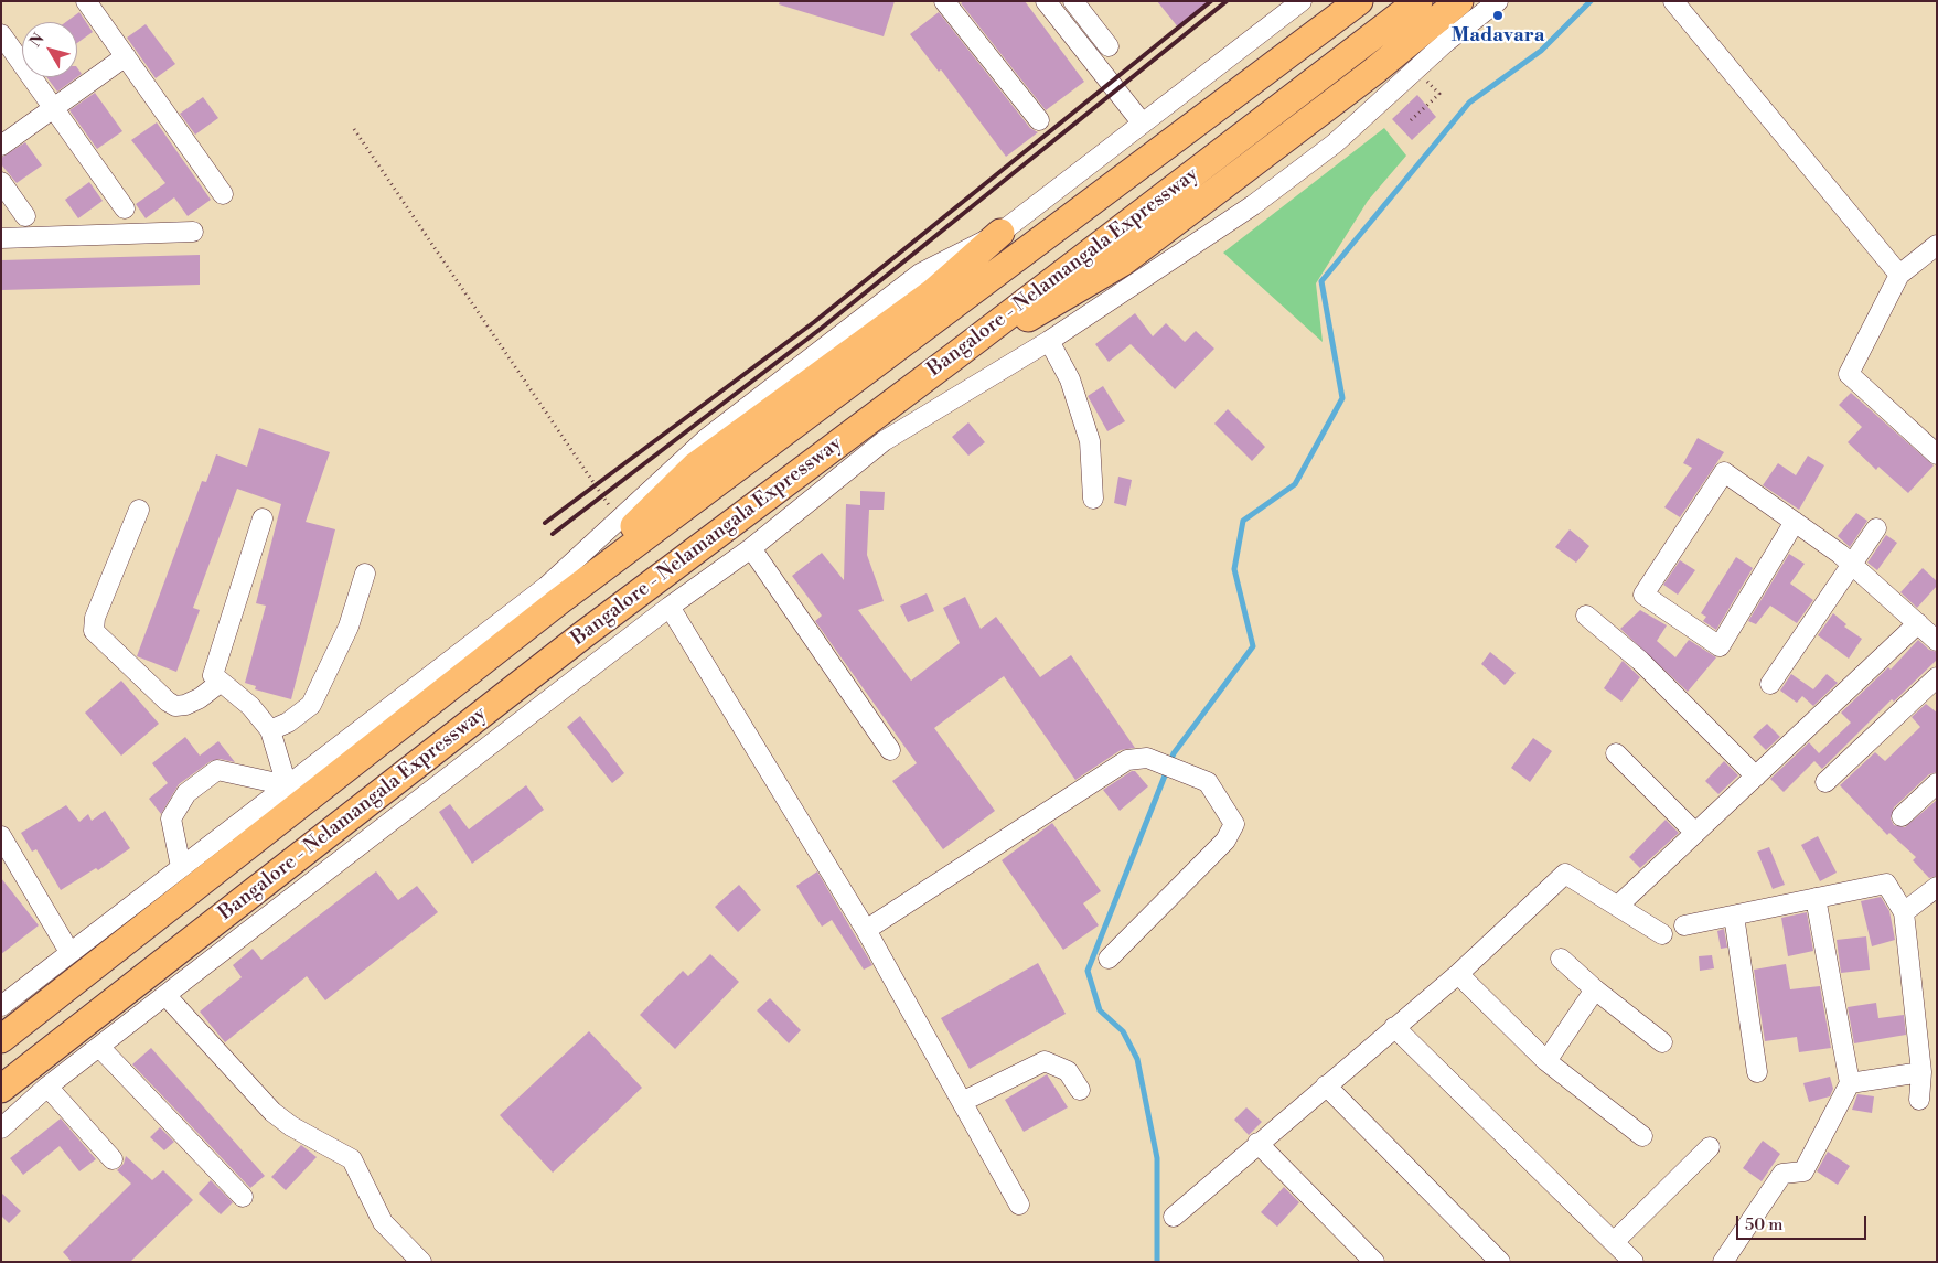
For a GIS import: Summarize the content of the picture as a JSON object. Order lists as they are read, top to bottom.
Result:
{
  "streets": {
    "highway": ["Bangalore - Nelamangala Expressway"]
  },
  "places": ["Madavara"],
  "scale_bar": "50 m",
  "north": "top left"
}
